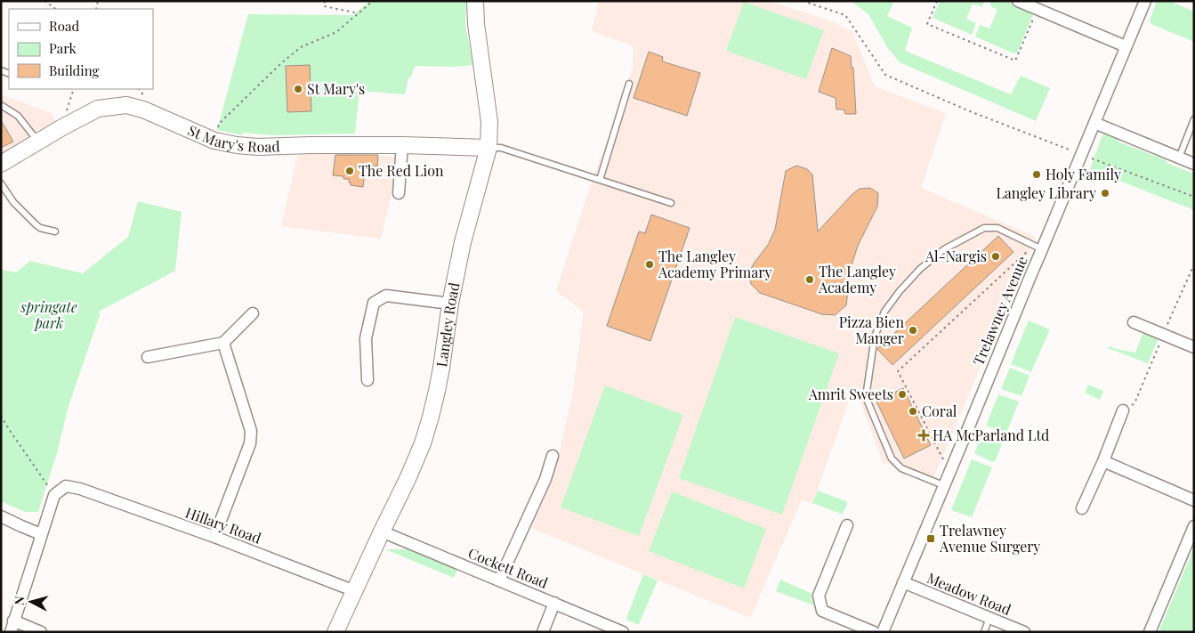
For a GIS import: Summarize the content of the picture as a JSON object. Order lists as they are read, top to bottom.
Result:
{
  "streets": {
    "street": [
      "St Mary's Road",
      "Trelawney Avenue",
      "Langley Road",
      "Hillary Road",
      "Cockett Road",
      "Meadow Road"
    ]
  },
  "crossings": [
    ["St Mary's Road", "Langley Road"],
    ["Trelawney Avenue", "Meadow Road"],
    ["Langley Road", "Hillary Road"],
    ["Langley Road", "Cockett Road"]
  ],
  "parks": ["springate park"],
  "places": {
    "other": [
      "St Mary's",
      "The Red Lion",
      "Holy Family",
      "Langley Library",
      "Al-Nargis",
      "The Langley Academy Primary",
      "The Langley Academy",
      "Pizza Bien Manger",
      "Amrit Sweets",
      "Coral"
    ],
    "health": ["HA McParland Ltd"],
    "transit": ["Trelawney Avenue Surgery"]
  },
  "legend": ["Road", "Park", "Building"],
  "north": "left"
}
